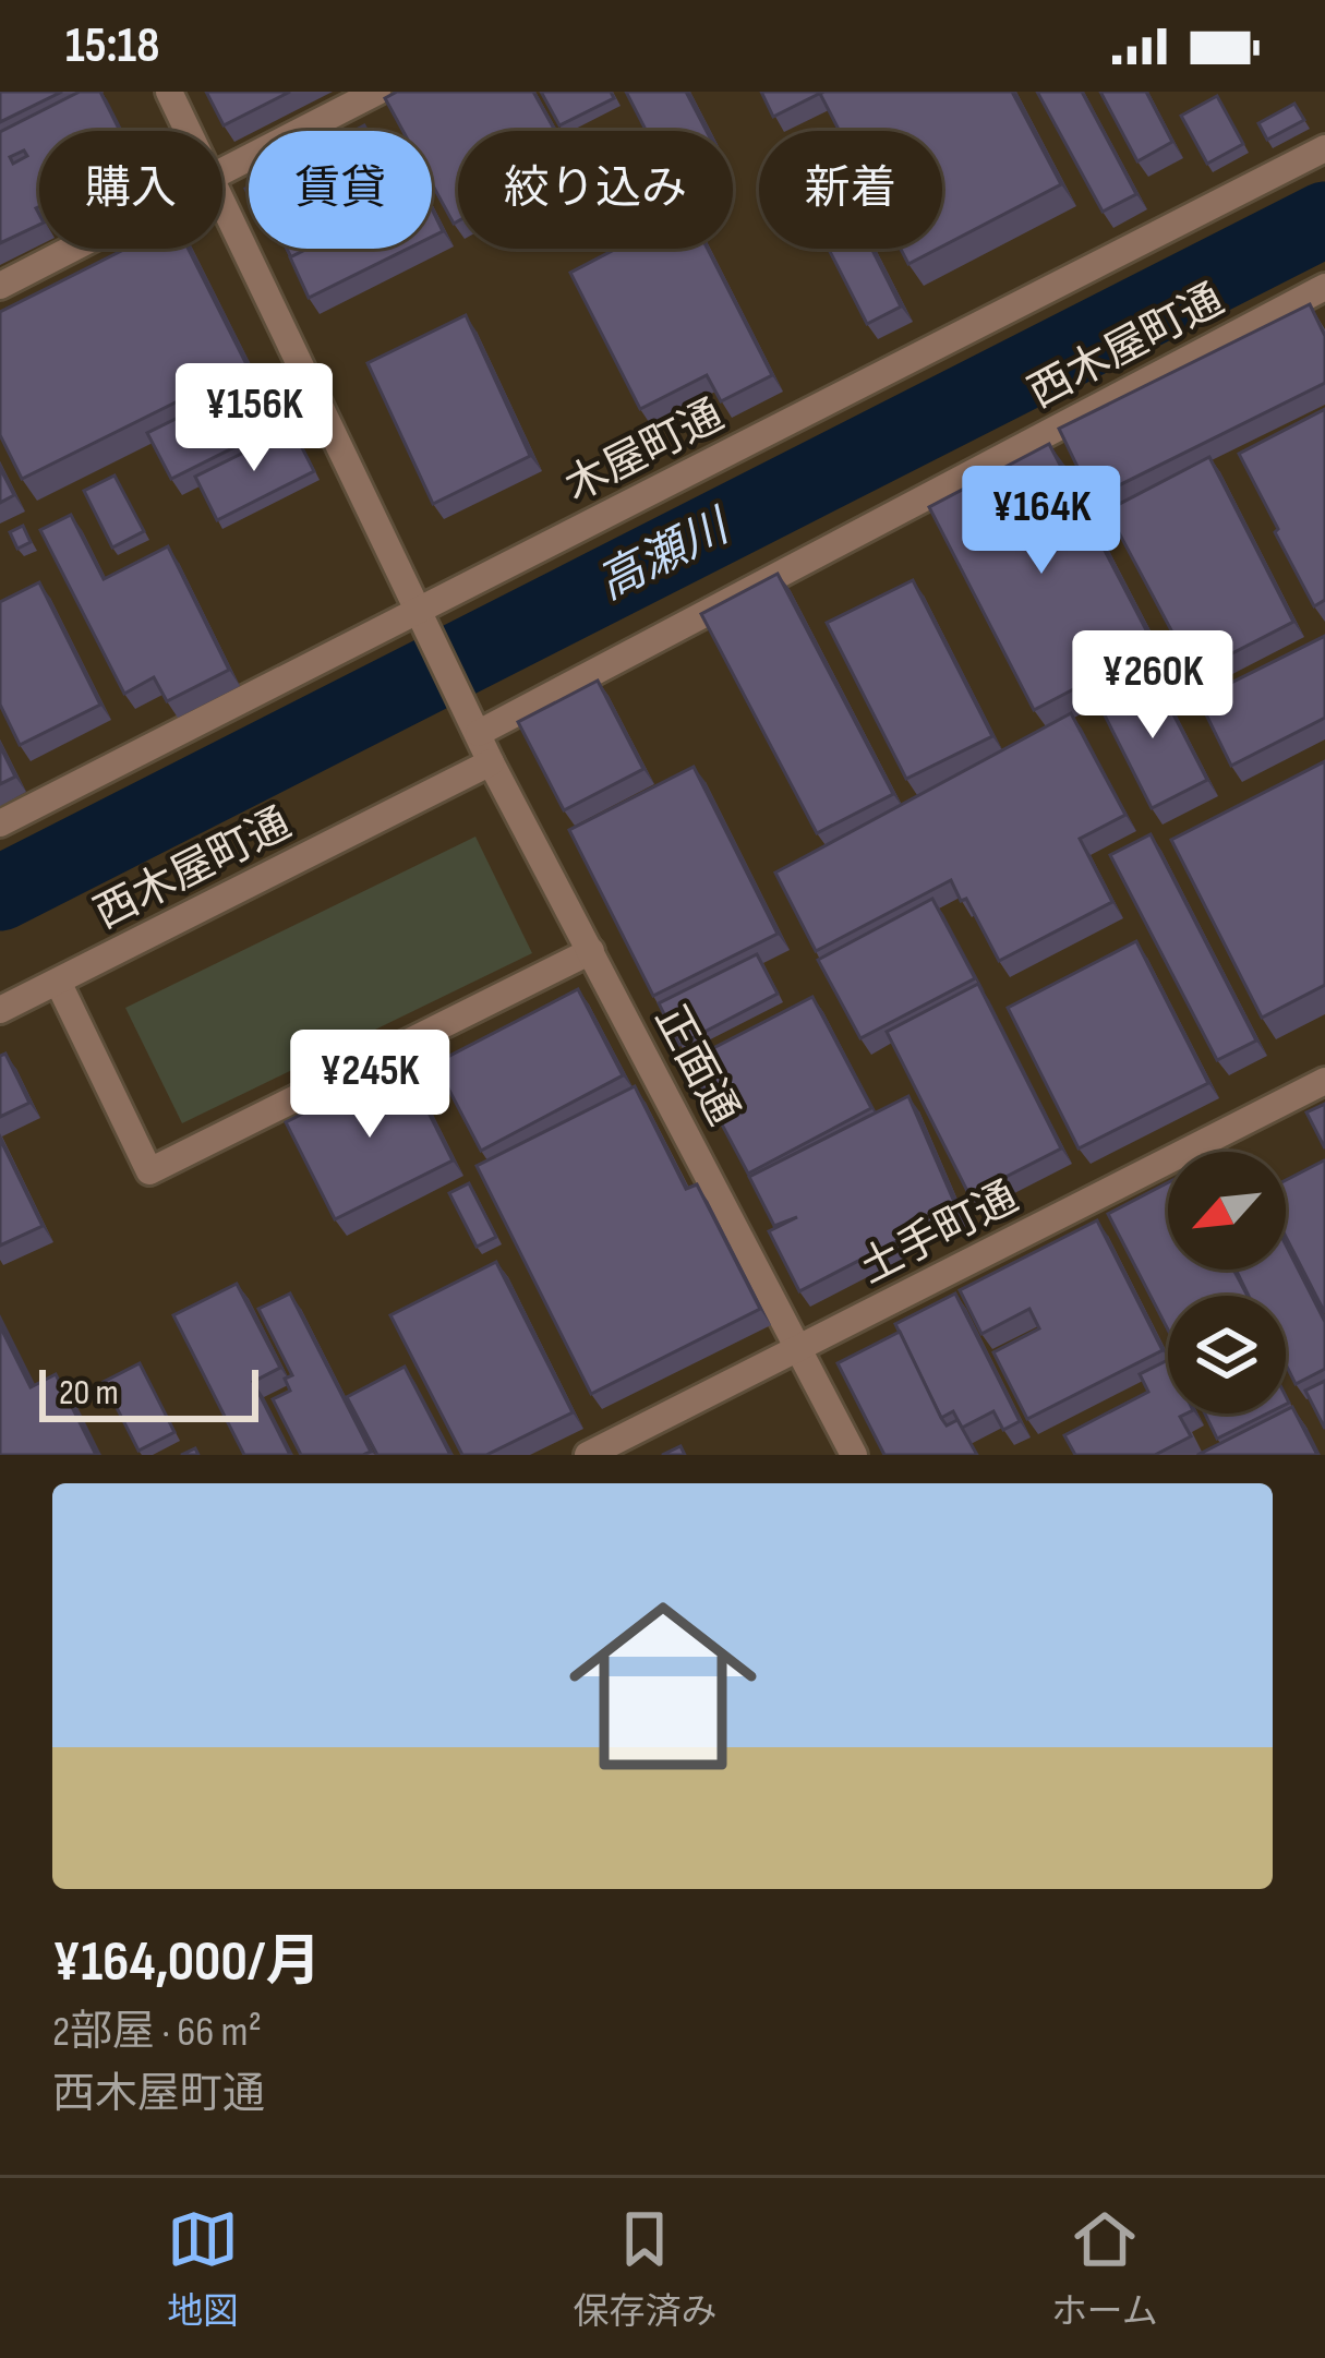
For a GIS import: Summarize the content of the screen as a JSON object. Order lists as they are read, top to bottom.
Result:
{
  "streets": {
    "street": [
      "西木屋町通",
      "木屋町通",
      "正面通",
      "土手町通"
    ]
  },
  "crossings": [
    ["西木屋町通", "正面通"],
    ["木屋町通", "正面通"],
    ["正面通", "土手町通"]
  ],
  "water": ["高瀬川"],
  "scale_bar": "20 m",
  "north": "bottom left",
  "page": {
    "status": "15:18",
    "chip": [
      "購入",
      "賃貸",
      "絞り込み",
      "新着"
    ],
    "price": [
      "¥156K",
      "¥164K",
      "¥260K",
      "¥245K"
    ],
    "scale": "20 m",
    "list": [
      {
        "name": "¥164,000/月",
        "note": "2部屋 · 66 m² · 西木屋町通"
      }
    ],
    "tabs": ["地図", "保存済み", "ホーム"]
  }
}
